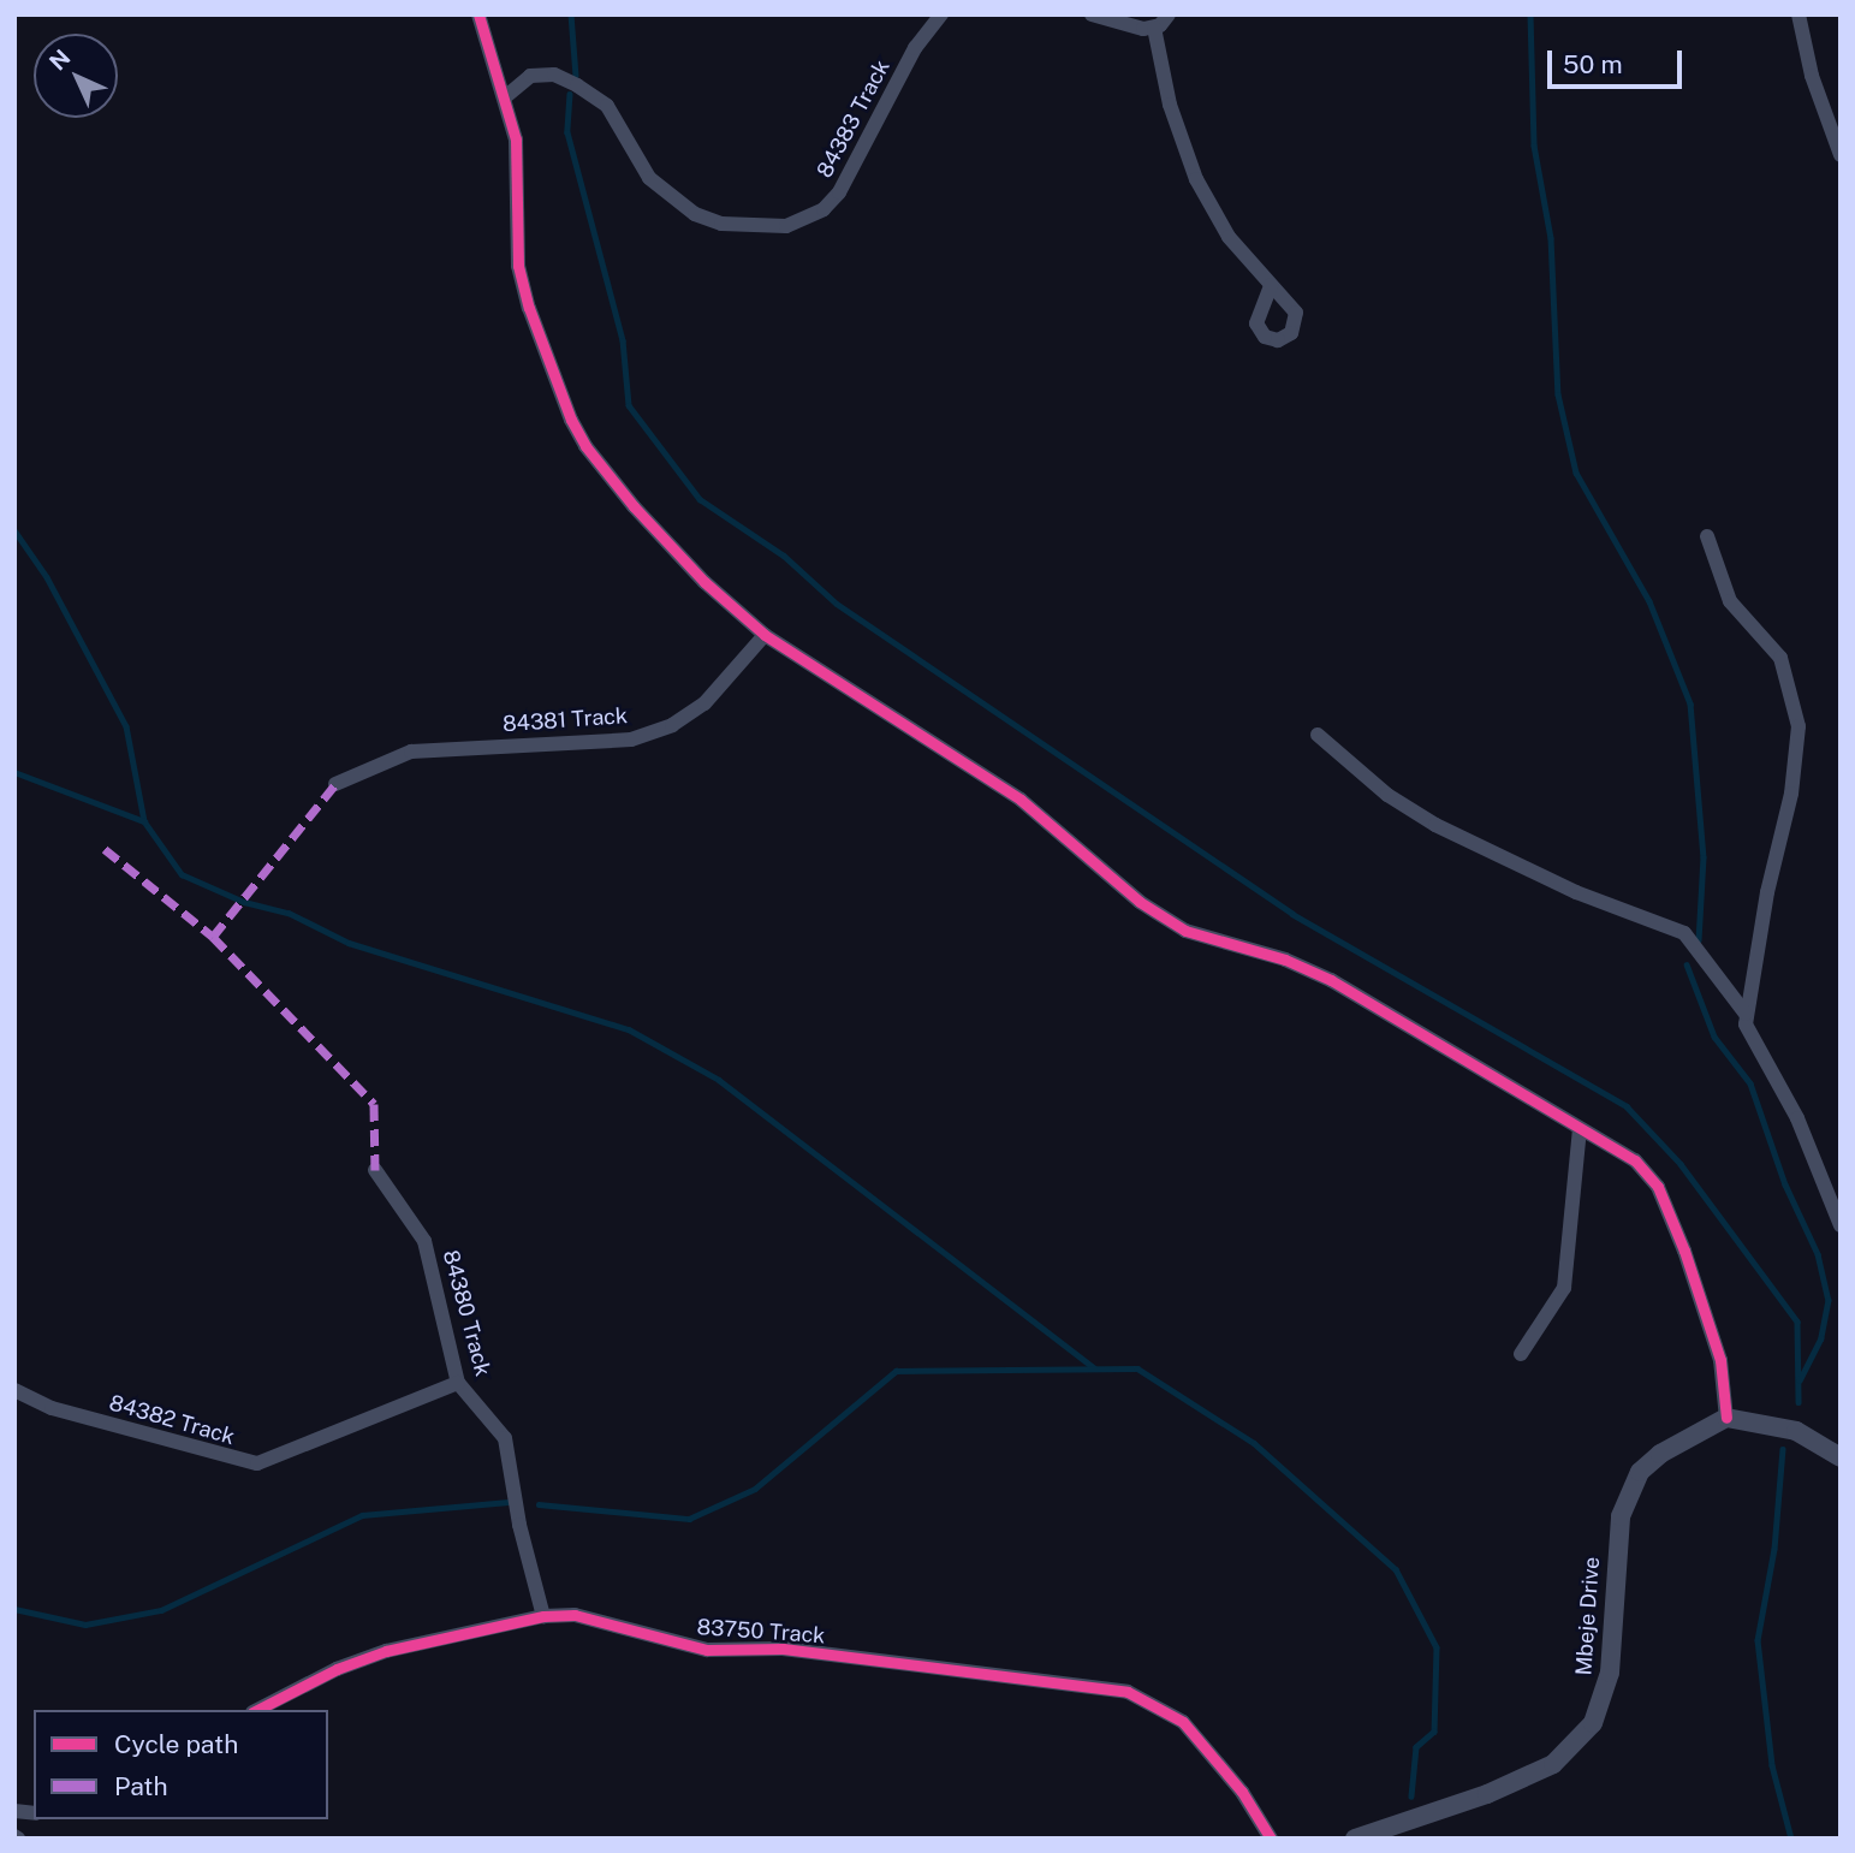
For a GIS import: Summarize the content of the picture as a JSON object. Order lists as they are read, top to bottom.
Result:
{
  "streets": {
    "street": [
      "84383 Track",
      "84381 Track",
      "84380 Track",
      "84382 Track",
      "Mbeje Drive",
      "83750 Track"
    ]
  },
  "crossings": [
    ["84380 Track", "84382 Track"],
    ["84380 Track", "83750 Track"]
  ],
  "legend": ["Cycle path", "Path"],
  "scale_bar": "50 m",
  "north": "top left"
}
